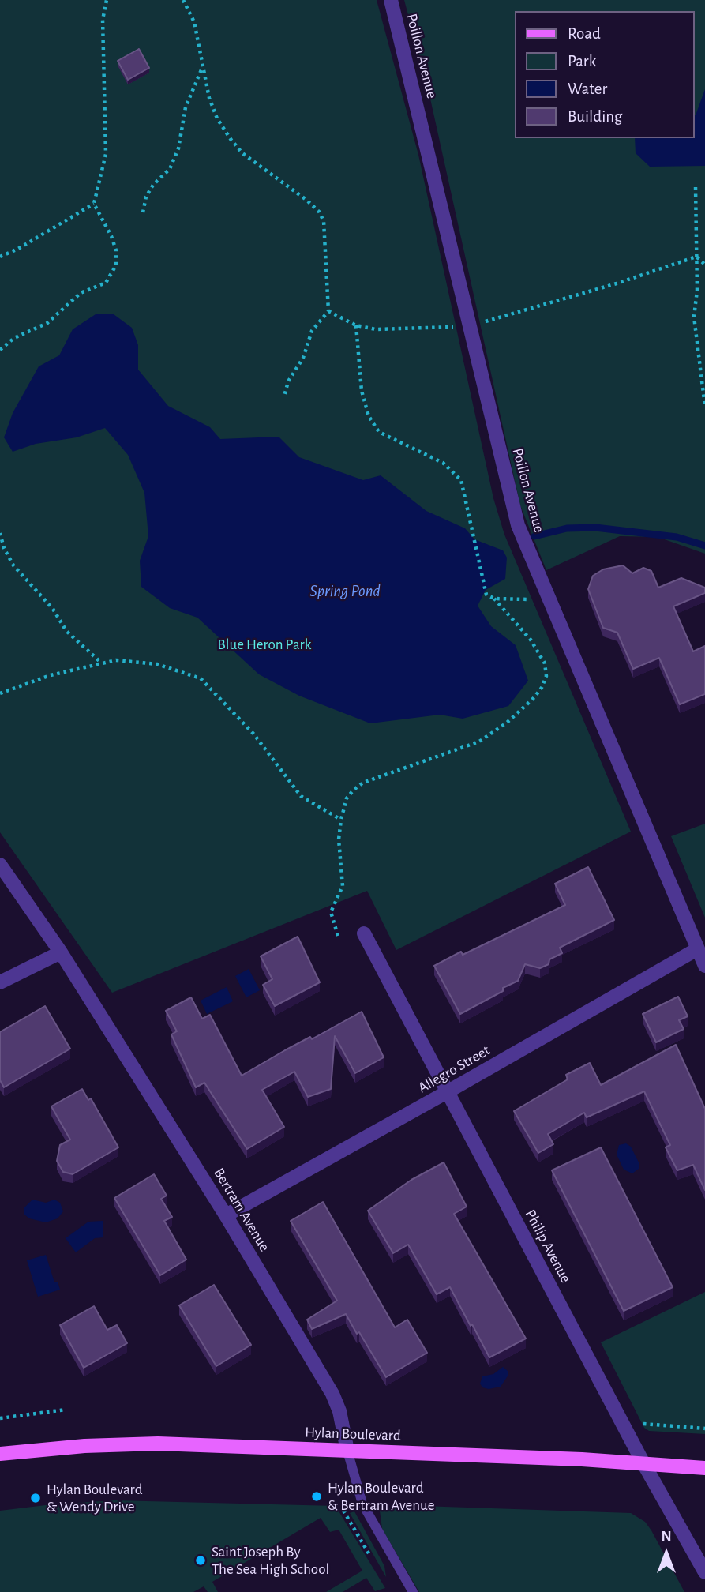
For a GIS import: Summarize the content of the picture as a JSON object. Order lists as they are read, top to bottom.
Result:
{
  "streets": {
    "main road": ["Hylan Boulevard"],
    "street": [
      "Poillon Avenue",
      "Allegro Street",
      "Bertram Avenue",
      "Philip Avenue"
    ]
  },
  "crossings": [
    ["Poillon Avenue", "Allegro Street"],
    ["Allegro Street", "Bertram Avenue"],
    ["Allegro Street", "Philip Avenue"],
    ["Bertram Avenue", "Hylan Boulevard"],
    ["Philip Avenue", "Hylan Boulevard"]
  ],
  "water": ["Spring Pond"],
  "parks": ["Blue Heron Park"],
  "places": ["Hylan Boulevard & Bertram Avenue", "Hylan Boulevard & Wendy Drive", "Saint Joseph By The Sea High School"],
  "legend": [
    "Road",
    "Park",
    "Water",
    "Building"
  ],
  "north": "top"
}
